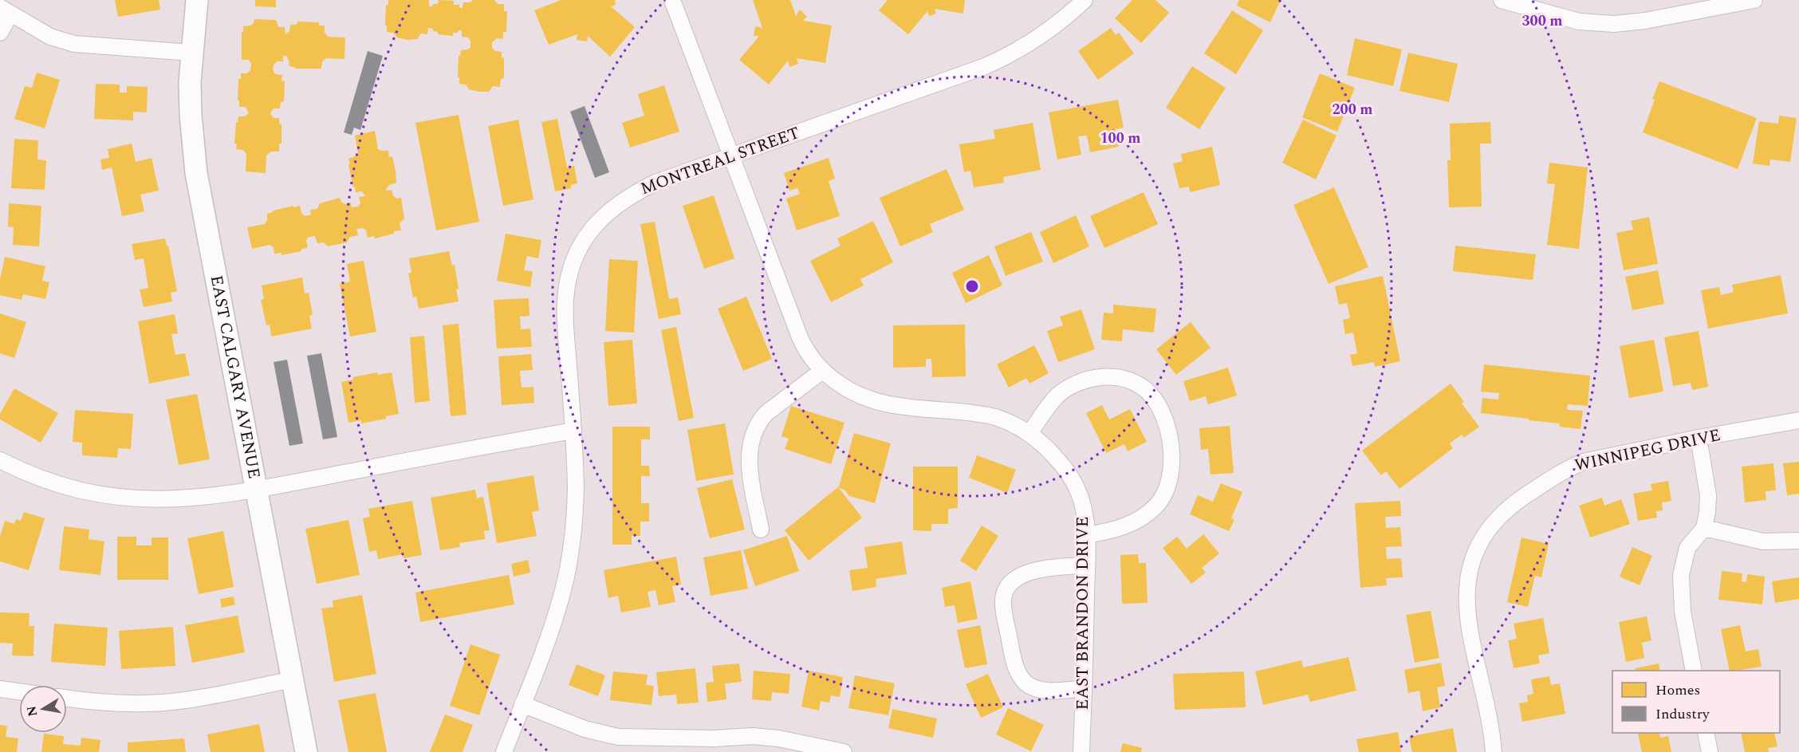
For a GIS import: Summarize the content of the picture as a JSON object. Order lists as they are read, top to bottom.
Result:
{
  "streets": {
    "street": [
      "MONTREAL STREET",
      "EAST CALGARY AVENUE",
      "WINNIPEG DRIVE",
      "EAST BRANDON DRIVE"
    ]
  },
  "crossings": [
    ["MONTREAL STREET", "EAST BRANDON DRIVE"]
  ],
  "legend": ["Homes", "Industry"],
  "north": "left",
  "rings": ["300 m", "200 m", "100 m"]
}
